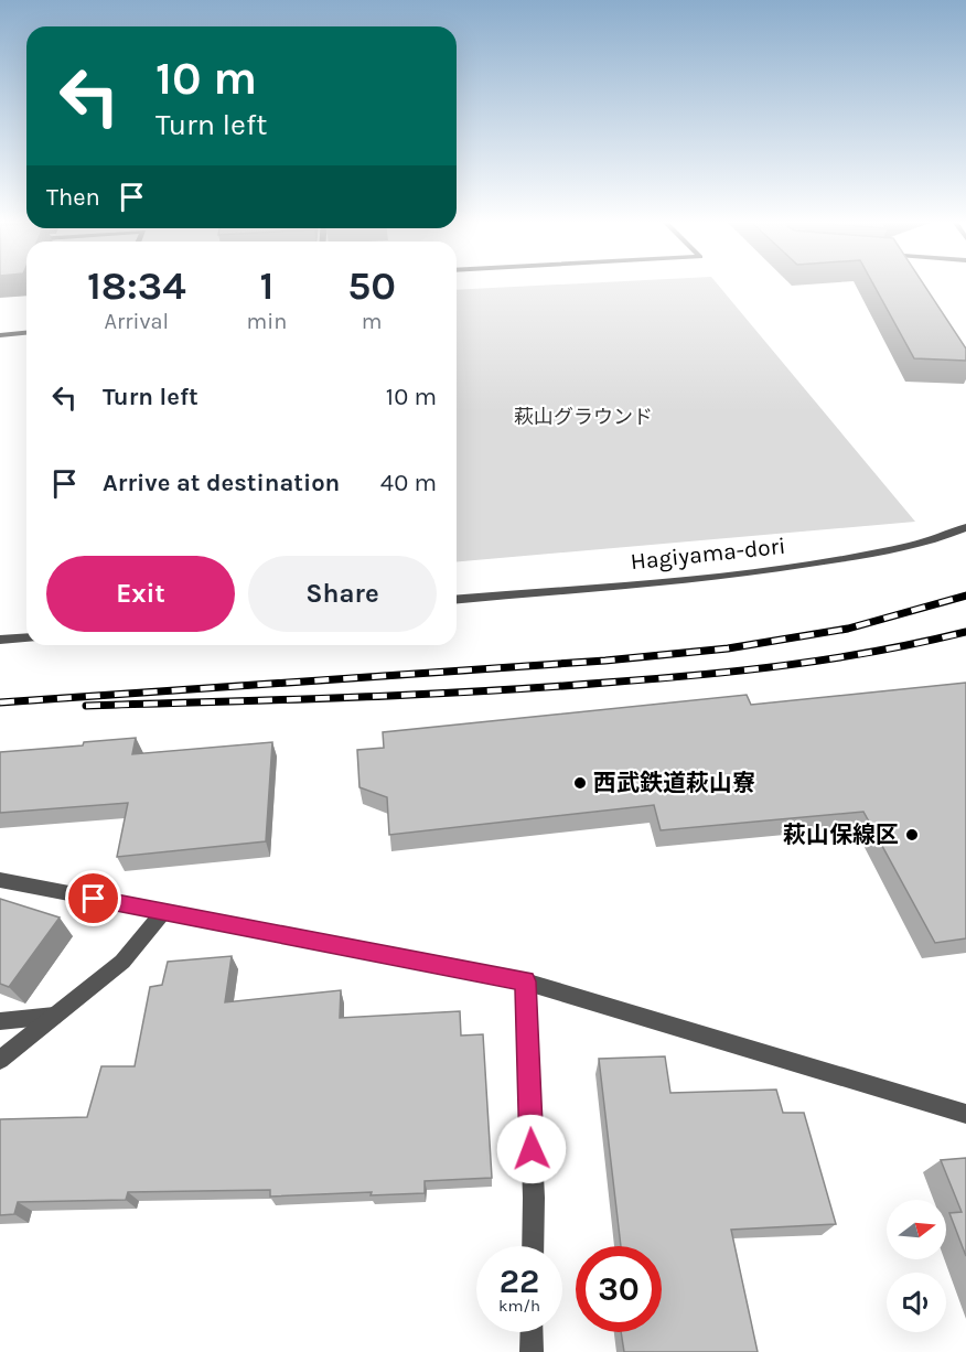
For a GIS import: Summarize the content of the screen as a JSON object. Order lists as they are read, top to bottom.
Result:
{
  "streets": {
    "street": ["Hagiyama-dori"]
  },
  "parks": ["萩山グラウンド"],
  "places": ["西武鉄道萩山寮", "萩山保線区"],
  "north": "right",
  "page": {
    "turn": ["10 m", "Turn left"],
    "then": "Then",
    "eta": [
      "18:34",
      "Arrival",
      "1",
      "min",
      "50",
      "m"
    ],
    "list": [
      {
        "name": "Turn left",
        "value": "10 m"
      },
      {
        "name": "Arrive at destination",
        "value": "40 m"
      }
    ],
    "buttons": ["Exit", "Share"],
    "speed": "22 km/h",
    "limit": "30"
  }
}
